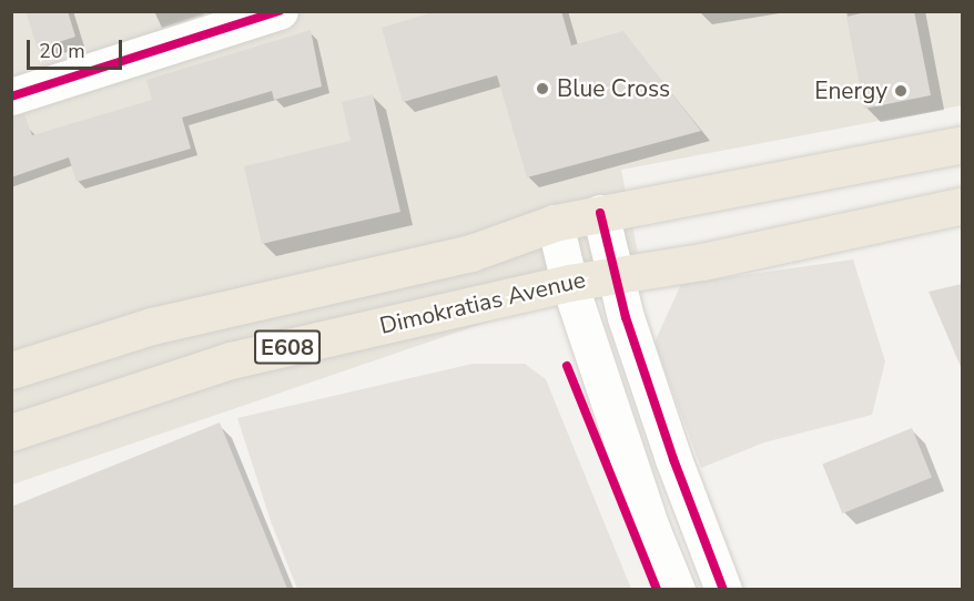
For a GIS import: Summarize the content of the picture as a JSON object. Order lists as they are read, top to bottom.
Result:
{
  "streets": {
    "highway": ["Dimokratias Avenue", "E608"]
  },
  "places": ["Blue Cross", "Energy"],
  "scale_bar": "20 m"
}
